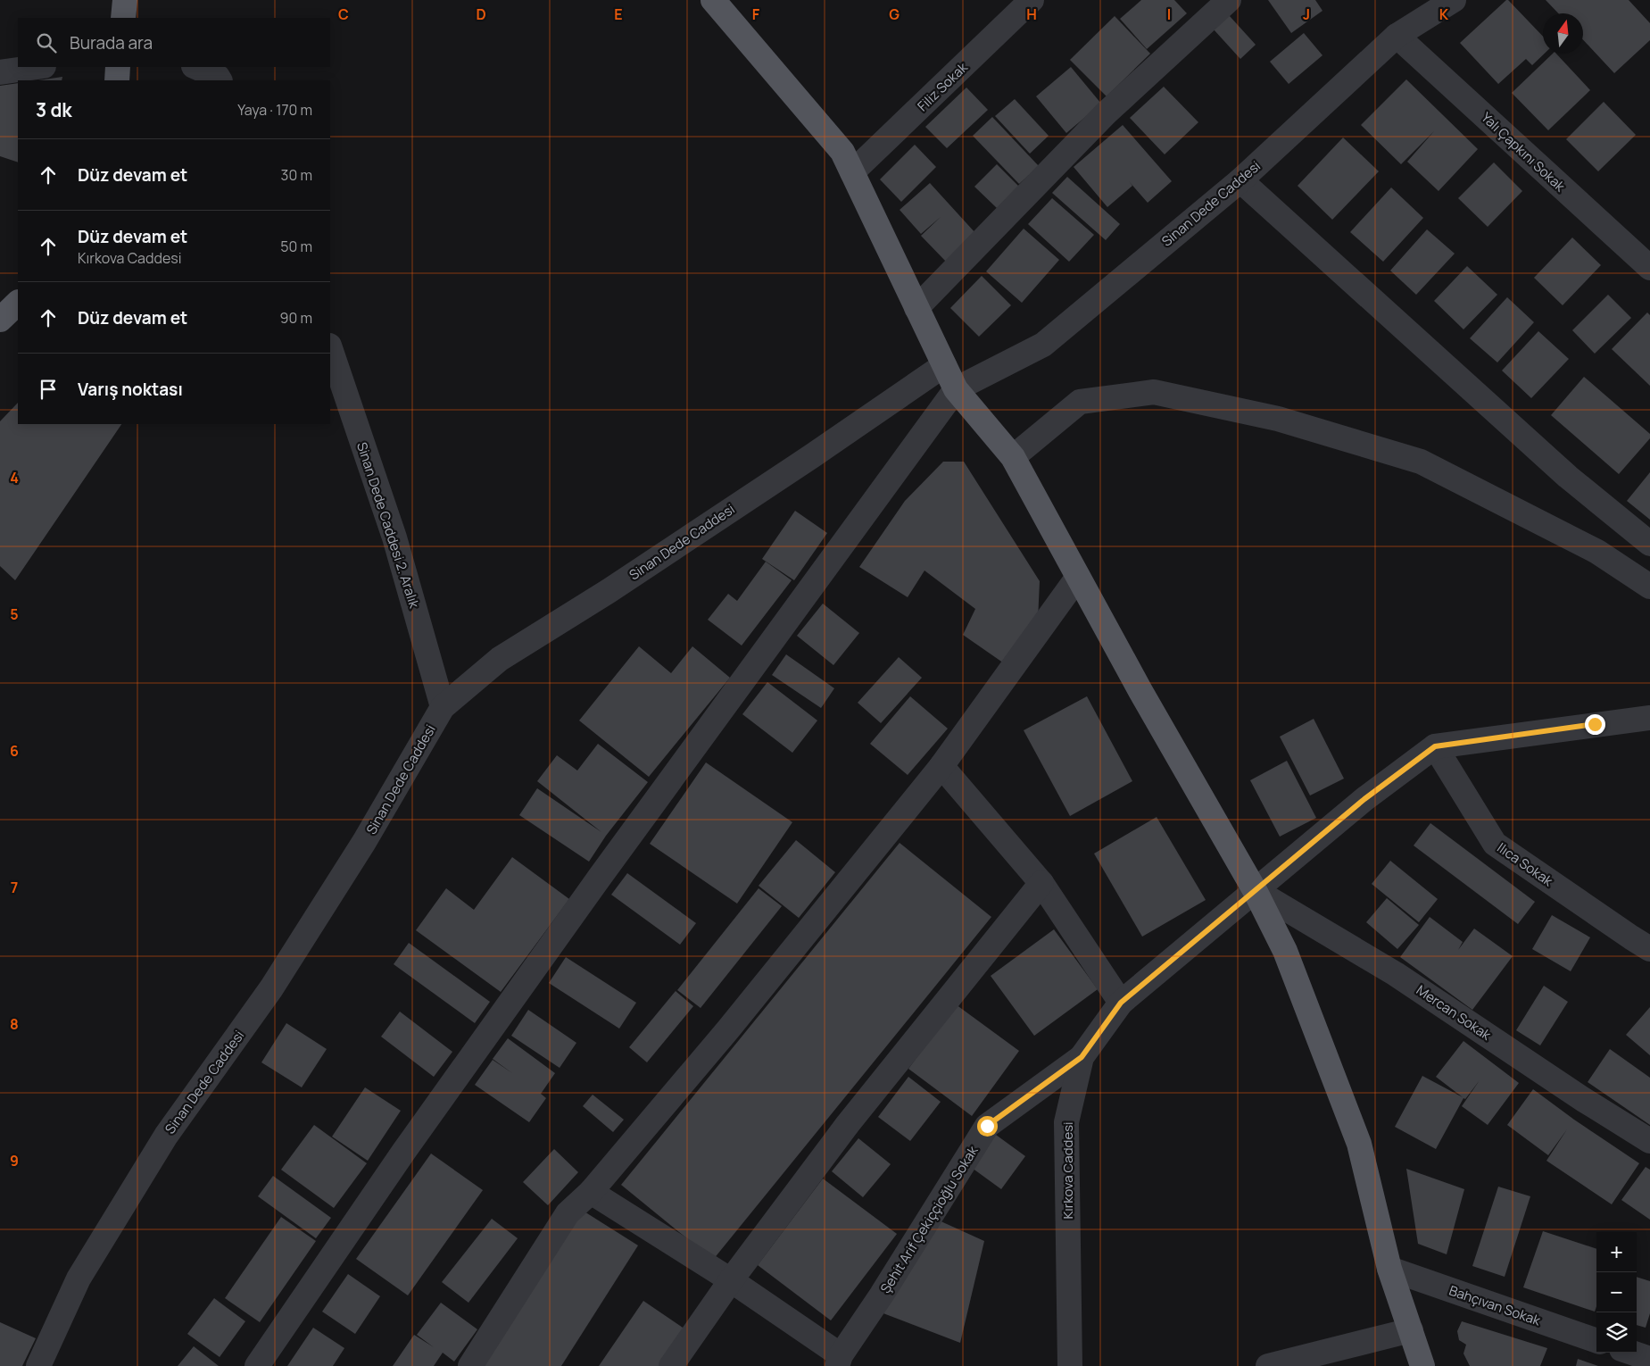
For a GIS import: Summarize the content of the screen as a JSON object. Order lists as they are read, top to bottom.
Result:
{
  "streets": {
    "street": [
      "Filiz Sokak",
      "Yalı Çapkını Sokak",
      "Sinan Dede Caddesi",
      "Sinan Dede Caddesi 2. Aralık",
      "Ilıca Sokak",
      "Mercan Sokak",
      "Kırkova Caddesi",
      "Şehit Arif Çekiççioğlu Sokak",
      "Bahçıvan Sokak"
    ]
  },
  "crossings": [
    ["Yalı Çapkını Sokak", "Sinan Dede Caddesi"],
    ["Sinan Dede Caddesi", "Sinan Dede Caddesi 2. Aralık"],
    ["Ilıca Sokak", "Kırkova Caddesi"],
    ["Mercan Sokak", "Kırkova Caddesi"],
    ["Kırkova Caddesi", "Şehit Arif Çekiççioğlu Sokak"]
  ],
  "north": "top",
  "page": {
    "search": "Burada ara",
    "heading": ["3 dk", "Yaya · 170 m"],
    "list": [
      ["Düz devam et", "30 m"],
      ["Düz devam et", "Kırkova Caddesi", "50 m"],
      ["Düz devam et", "90 m"],
      "Varış noktası"
    ],
    "map_buttons": ["+", "−"]
  },
  "grid": {
    "columns": [
      "C",
      "D",
      "E",
      "F",
      "G",
      "H",
      "I",
      "J",
      "K"
    ],
    "rows": [
      "4",
      "5",
      "6",
      "7",
      "8",
      "9"
    ]
  }
}
